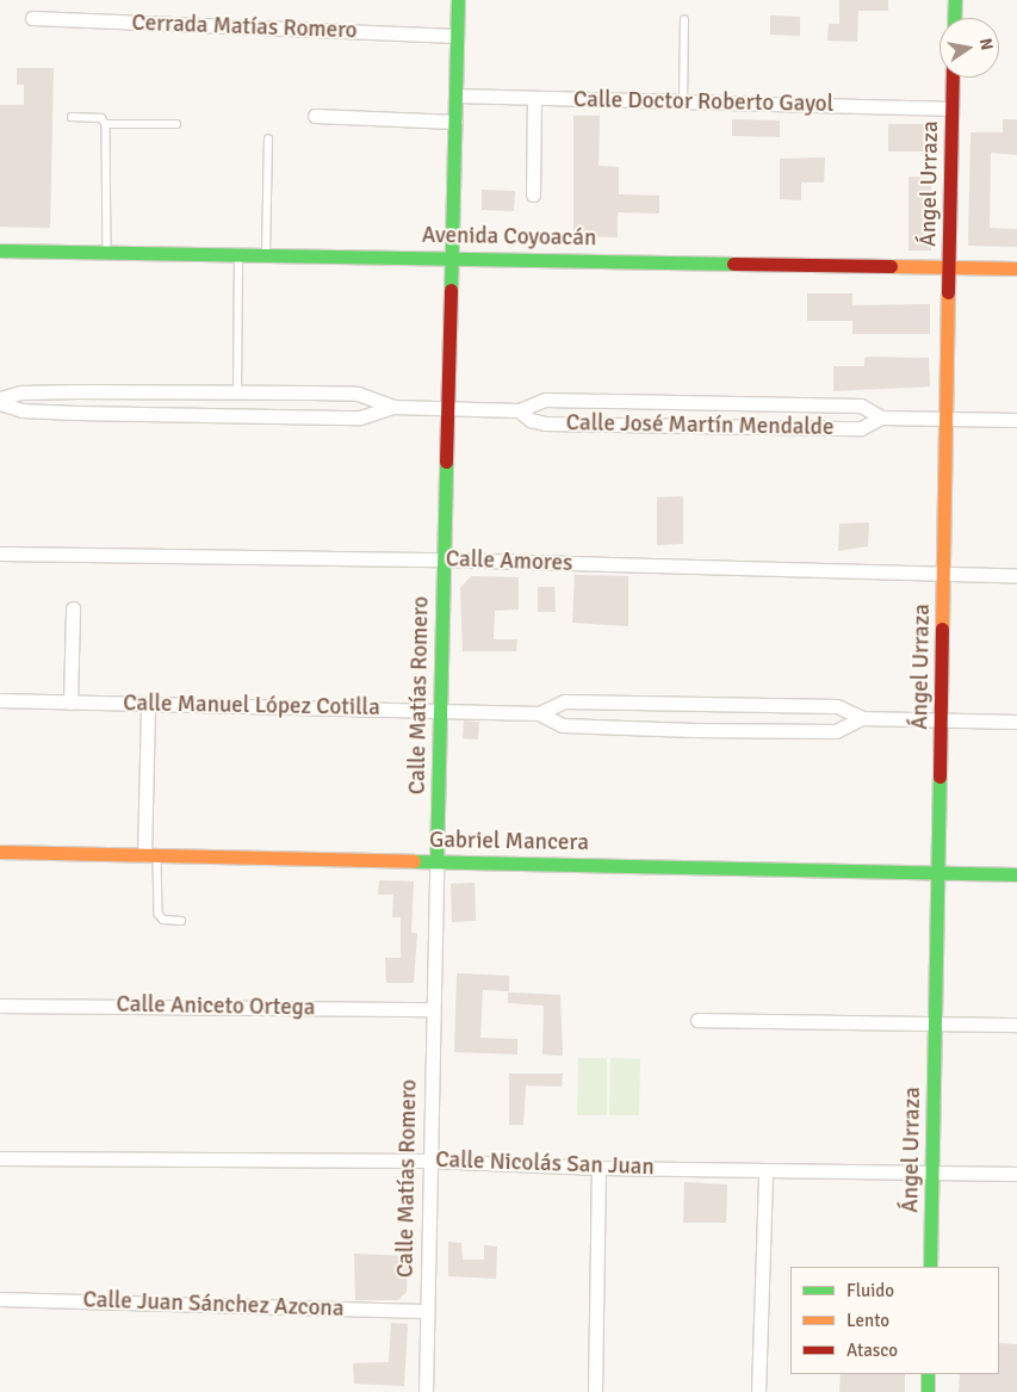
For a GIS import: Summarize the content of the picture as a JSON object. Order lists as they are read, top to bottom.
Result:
{
  "streets": {
    "main road": [
      "Ángel Urraza",
      "Avenida Coyoacán",
      "Calle Matías Romero",
      "Gabriel Mancera"
    ],
    "street": [
      "Cerrada Matías Romero",
      "Calle Doctor Roberto Gayol",
      "Calle José Martín Mendalde",
      "Calle Amores",
      "Calle Manuel López Cotilla",
      "Calle Aniceto Ortega",
      "Calle Nicolás San Juan",
      "Calle Juan Sánchez Azcona"
    ]
  },
  "crossings": [
    ["Cerrada Matías Romero", "Calle Matías Romero"],
    ["Calle Doctor Roberto Gayol", "Ángel Urraza"],
    ["Calle Doctor Roberto Gayol", "Calle Matías Romero"],
    ["Ángel Urraza", "Avenida Coyoacán"],
    ["Ángel Urraza", "Calle José Martín Mendalde"],
    ["Ángel Urraza", "Calle Amores"],
    ["Ángel Urraza", "Calle Manuel López Cotilla"],
    ["Ángel Urraza", "Gabriel Mancera"],
    ["Ángel Urraza", "Calle Nicolás San Juan"],
    ["Avenida Coyoacán", "Calle Matías Romero"],
    ["Calle José Martín Mendalde", "Calle Matías Romero"],
    ["Calle Amores", "Calle Matías Romero"],
    ["Calle Matías Romero", "Calle Manuel López Cotilla"],
    ["Calle Matías Romero", "Gabriel Mancera"],
    ["Calle Matías Romero", "Calle Aniceto Ortega"],
    ["Calle Matías Romero", "Calle Nicolás San Juan"],
    ["Calle Matías Romero", "Calle Juan Sánchez Azcona"]
  ],
  "legend": ["Fluido", "Lento", "Atasco"],
  "north": "right"
}
